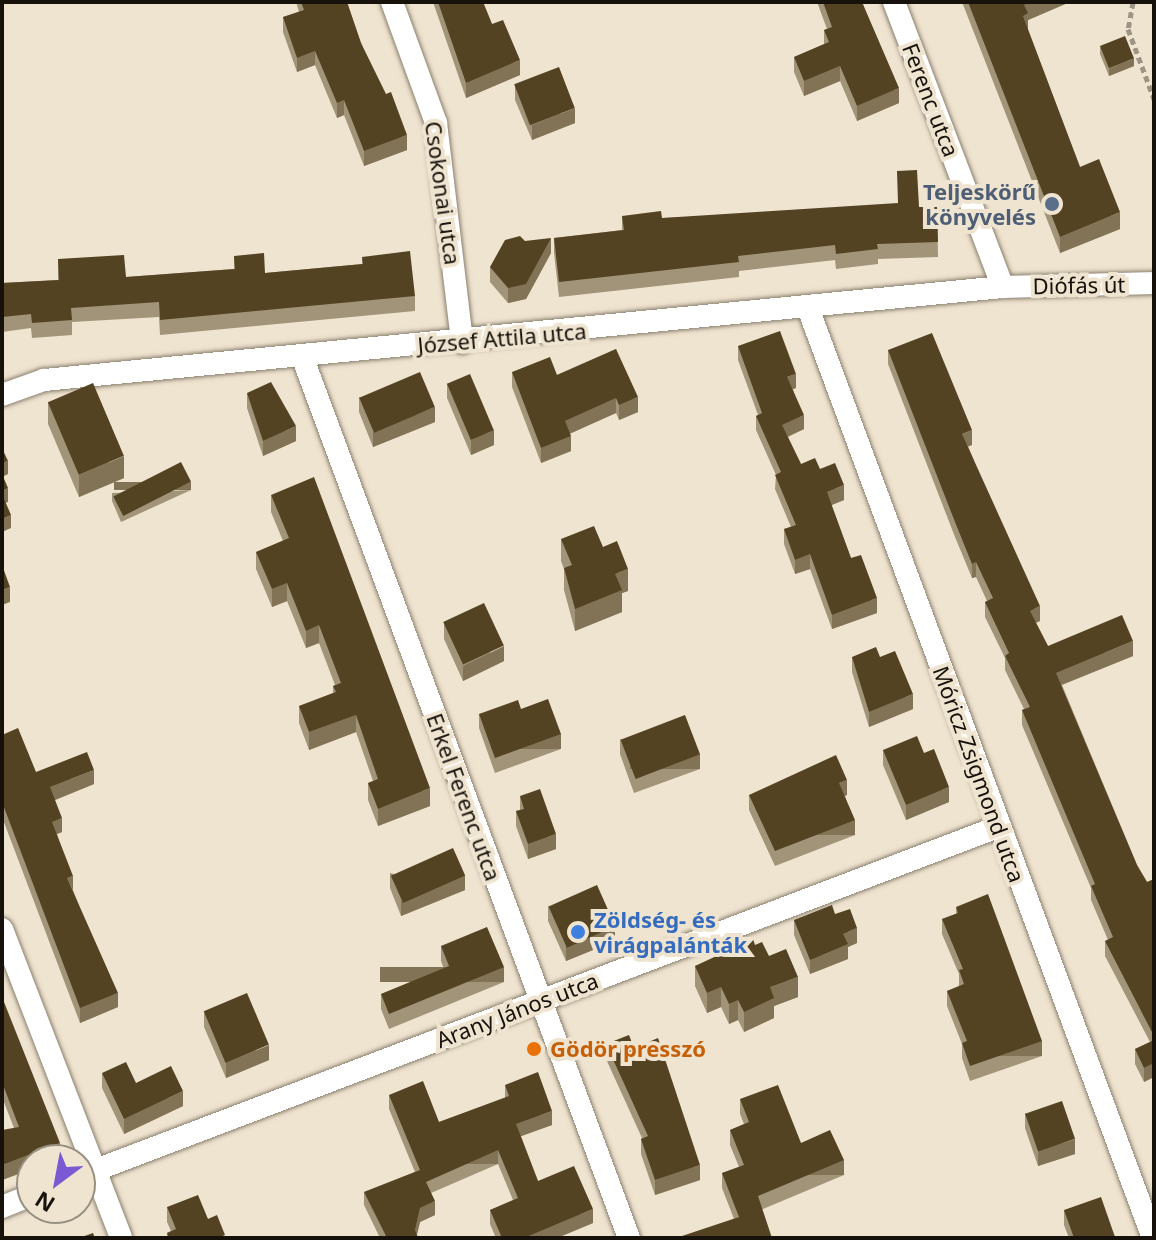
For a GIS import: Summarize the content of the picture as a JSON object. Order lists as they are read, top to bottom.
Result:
{
  "streets": {
    "street": [
      "Ferenc utca",
      "Csokonai utca",
      "Diófás út",
      "József Attila utca",
      "Móricz Zsigmond utca",
      "Erkel Ferenc utca",
      "Arany János utca"
    ]
  },
  "crossings": [
    ["Ferenc utca", "Diófás út"],
    ["Ferenc utca", "József Attila utca"],
    ["Csokonai utca", "József Attila utca"],
    ["Diófás út", "József Attila utca"],
    ["József Attila utca", "Móricz Zsigmond utca"],
    ["József Attila utca", "Erkel Ferenc utca"],
    ["Móricz Zsigmond utca", "Arany János utca"],
    ["Erkel Ferenc utca", "Arany János utca"]
  ],
  "places": ["Teljeskörű könyvelés", "Zöldség- és virágpalánták", "Gödör presszó"],
  "north": "bottom left"
}
